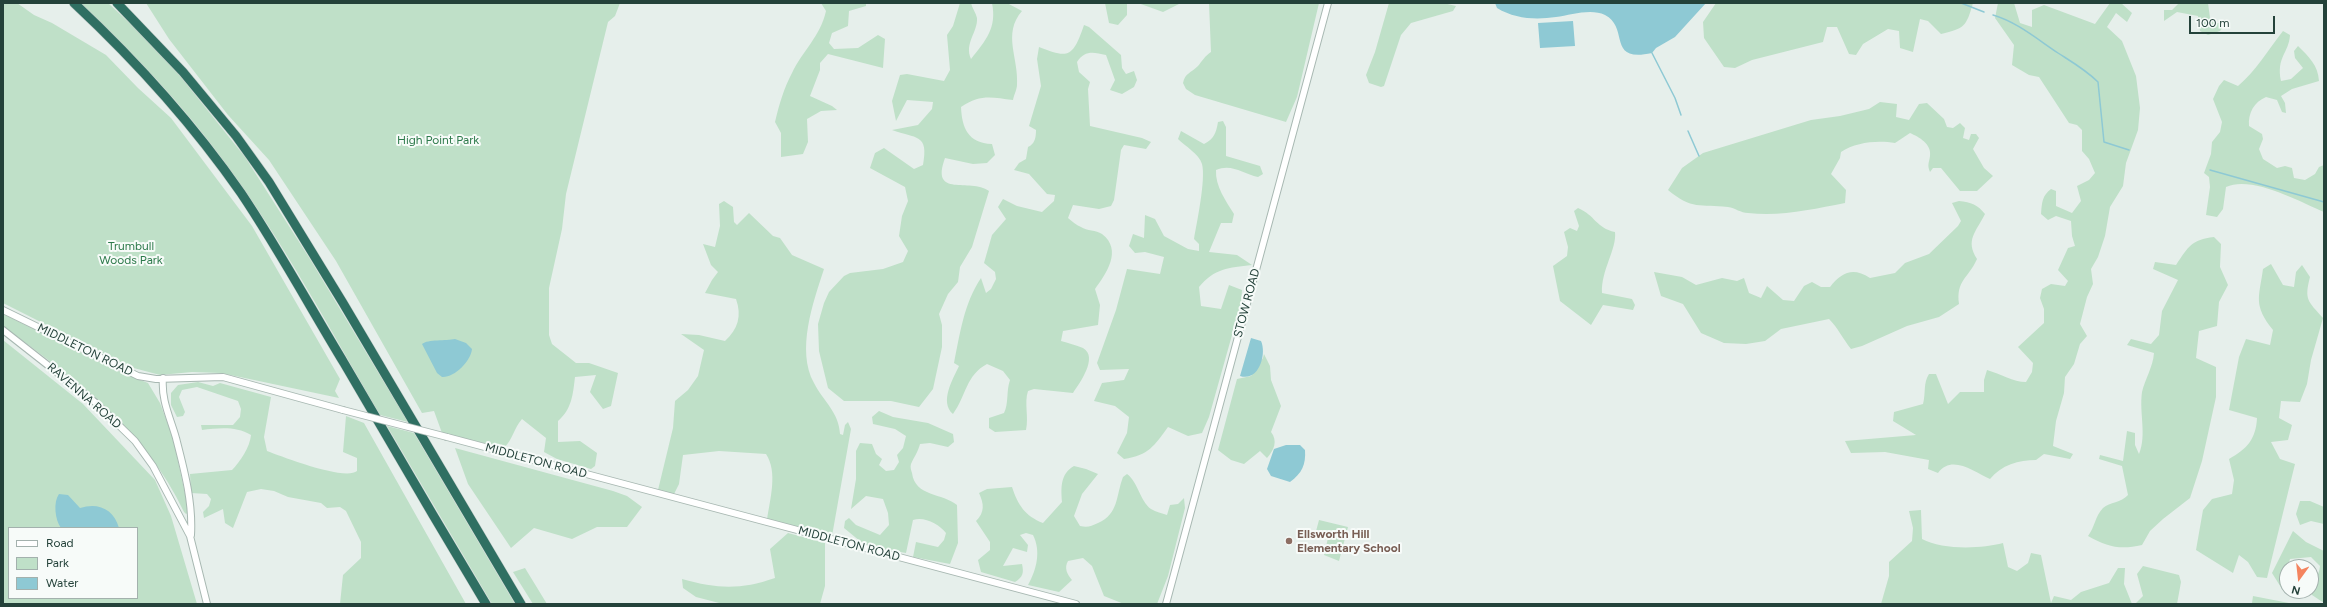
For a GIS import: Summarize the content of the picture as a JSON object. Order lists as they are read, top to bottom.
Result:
{
  "streets": {
    "street": ["STOW ROAD", "MIDDLETON ROAD", "RAVENNA ROAD"]
  },
  "parks": ["High Point Park", "Trumbull Woods Park"],
  "places": ["Ellsworth Hill Elementary School"],
  "legend": ["Road", "Park", "Water"],
  "scale_bar": "100 m",
  "north": "bottom"
}
